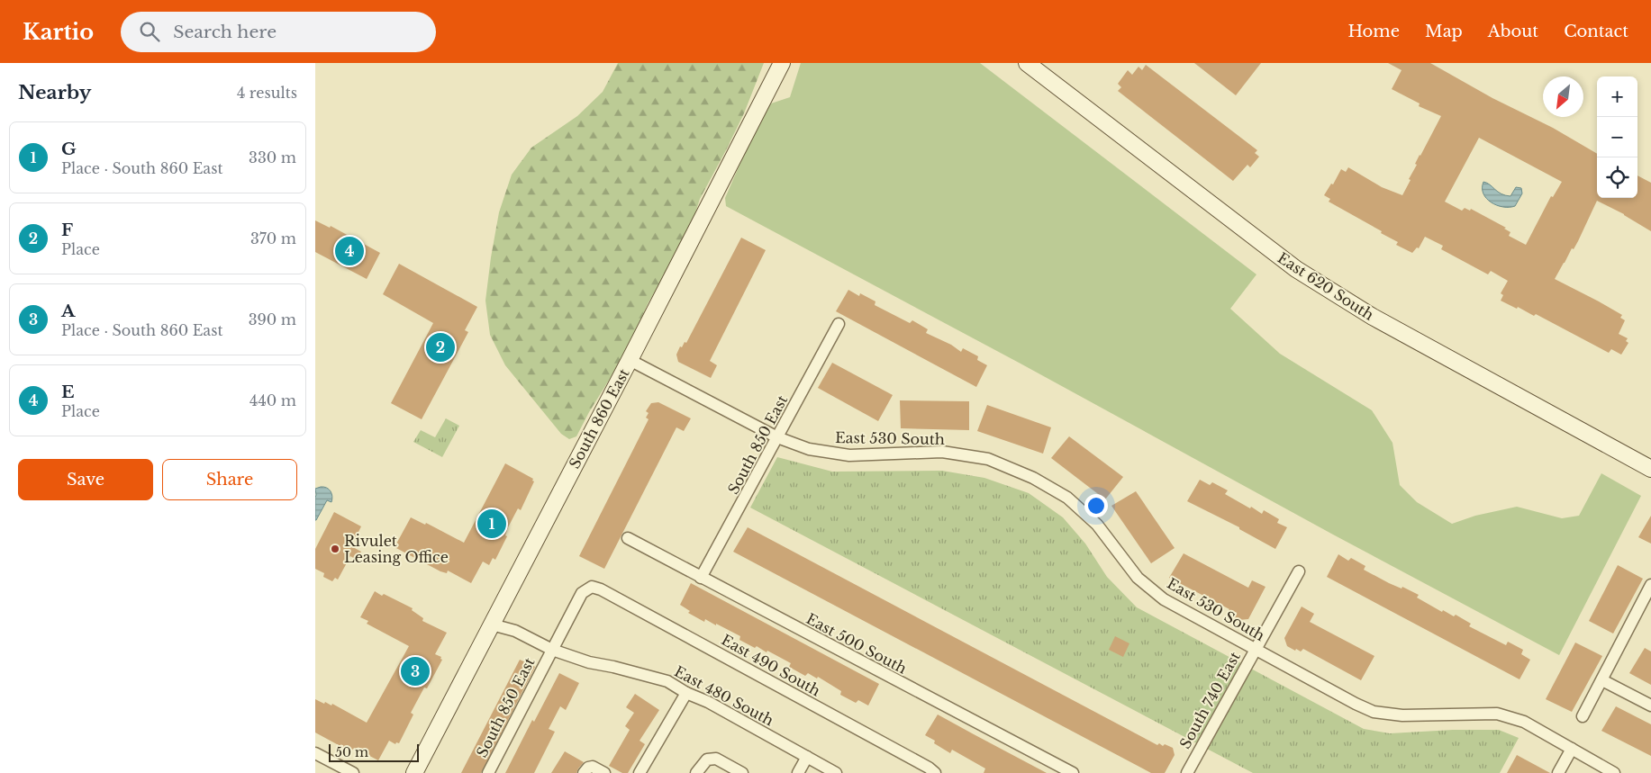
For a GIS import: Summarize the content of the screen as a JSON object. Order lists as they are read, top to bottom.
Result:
{
  "streets": {
    "street": [
      "East 620 South",
      "South 860 East",
      "East 530 South",
      "South 850 East",
      "East 500 South",
      "East 490 South",
      "East 480 South",
      "South 740 East"
    ]
  },
  "crossings": [
    ["South 860 East", "East 530 South"],
    ["South 860 East", "East 480 South"],
    ["East 530 South", "South 850 East"],
    ["East 530 South", "South 740 East"],
    ["South 850 East", "East 500 South"],
    ["South 850 East", "East 490 South"],
    ["South 850 East", "East 480 South"]
  ],
  "places": ["Rivulet Leasing Office"],
  "scale_bar": "50 m",
  "north": "bottom left",
  "page": {
    "header": "Kartio",
    "search": "Search here",
    "nav": [
      "Home",
      "Map",
      "About",
      "Contact"
    ],
    "heading": ["Nearby", "4 results"],
    "map_buttons": ["+", "−"],
    "list": [
      {
        "mark": "1",
        "name": "G",
        "note": "Place · South 860 East",
        "value": "330 m"
      },
      {
        "mark": "2",
        "name": "F",
        "note": "Place",
        "value": "370 m"
      },
      {
        "mark": "3",
        "name": "A",
        "note": "Place · South 860 East",
        "value": "390 m"
      },
      {
        "mark": "4",
        "name": "E",
        "note": "Place",
        "value": "440 m"
      }
    ],
    "pins": [
      "4",
      "2",
      "1",
      "3"
    ],
    "buttons": ["Save", "Share"],
    "scale": "50 m"
  }
}
